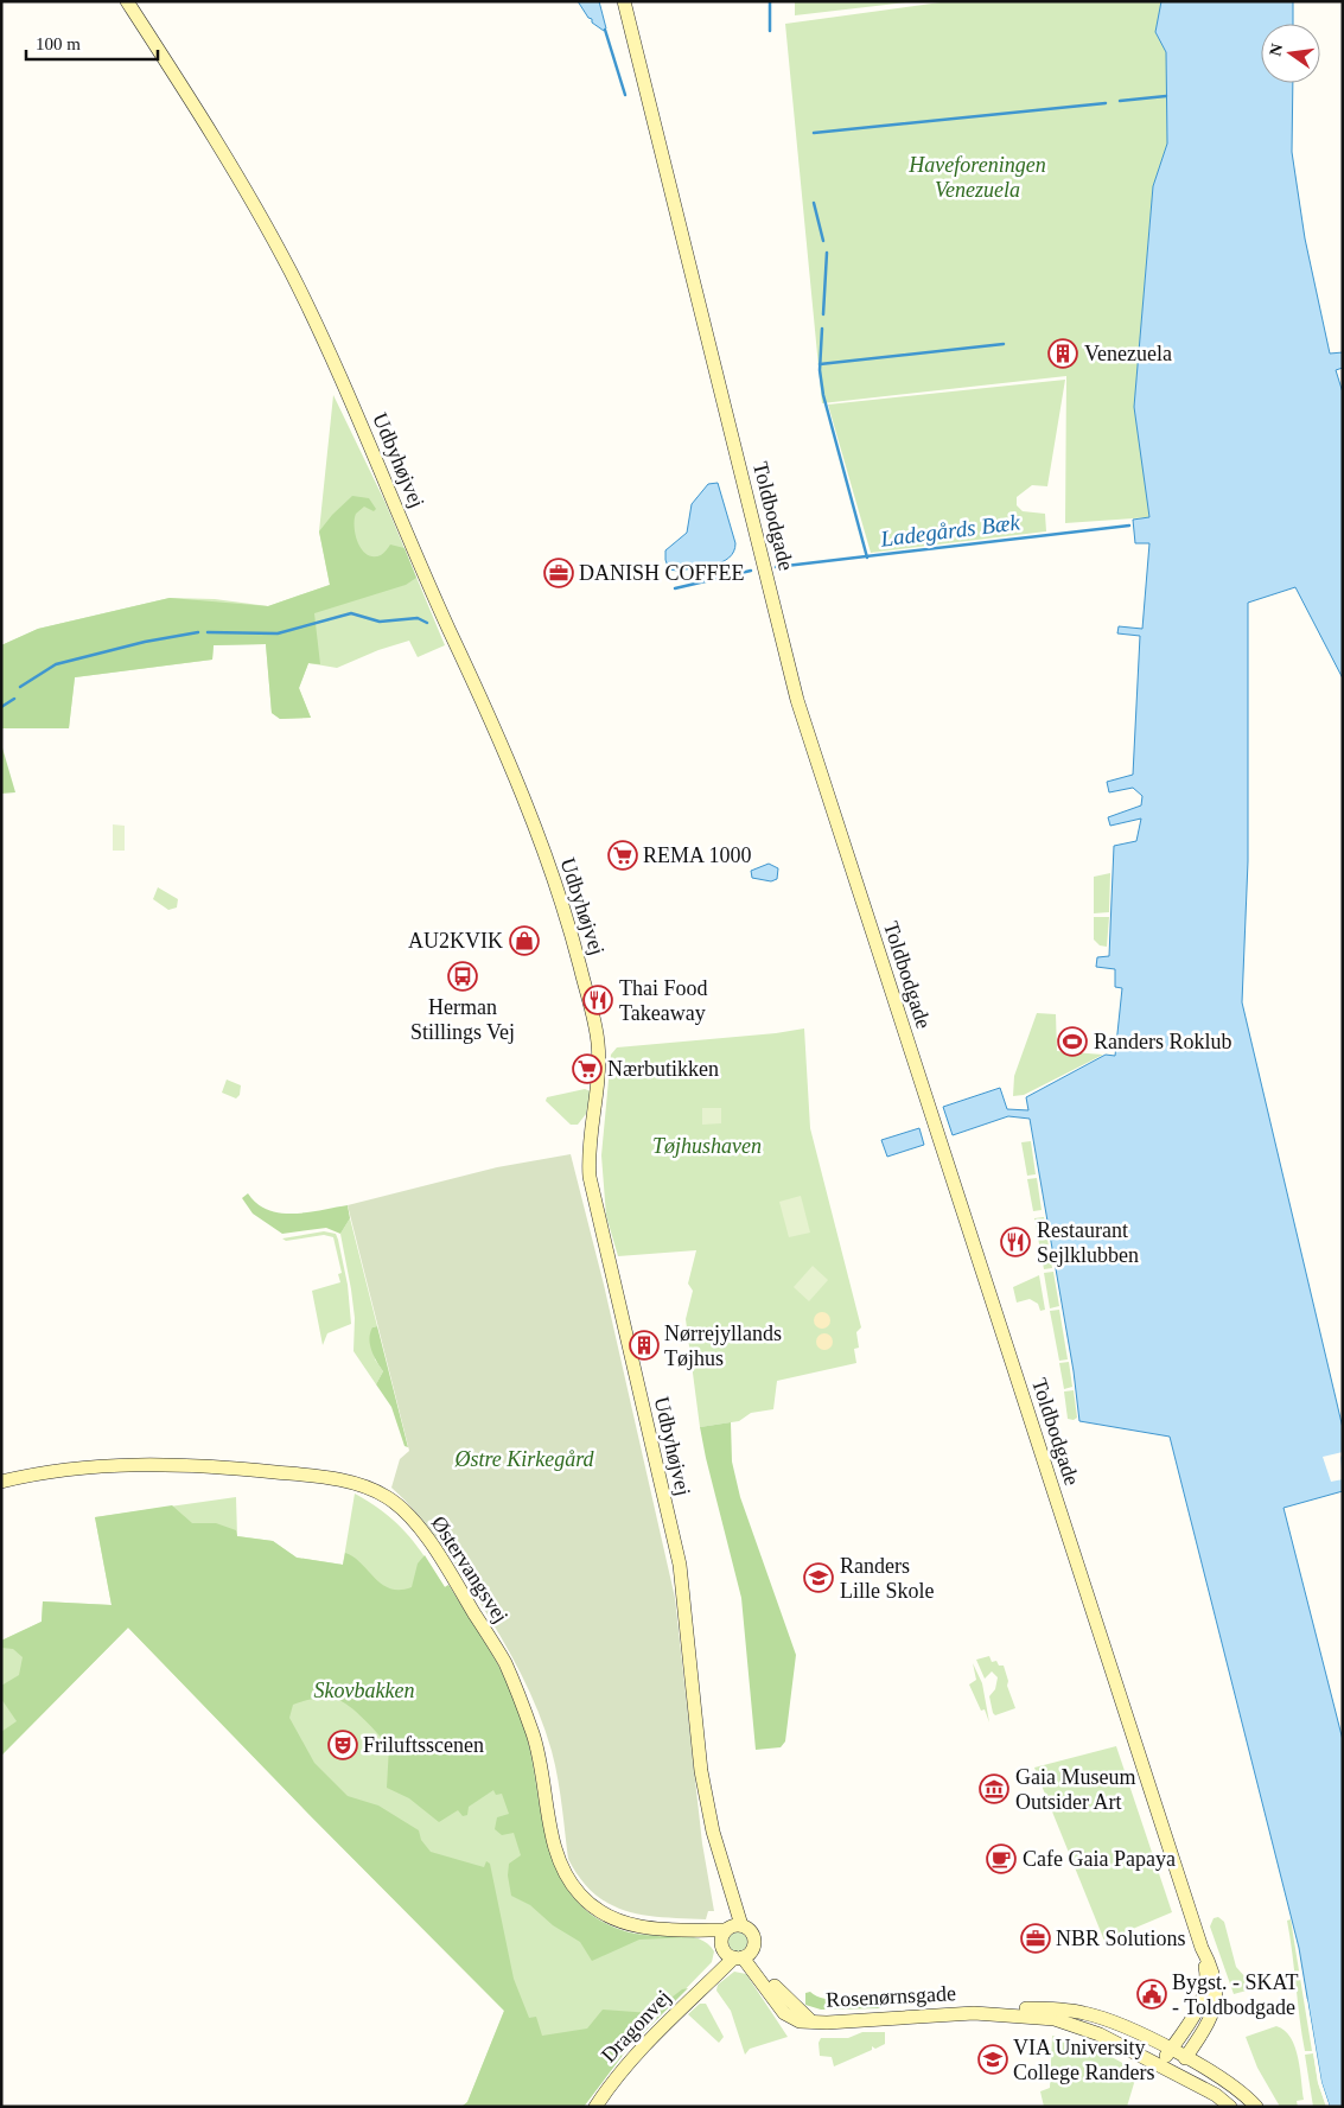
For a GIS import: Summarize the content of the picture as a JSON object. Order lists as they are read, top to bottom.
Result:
{
  "streets": {
    "street": [
      "Udbyhøjvej",
      "Toldbodgade",
      "Østervangsvej",
      "Rosenørnsgade",
      "Dragonvej"
    ]
  },
  "crossings": [
    ["Udbyhøjvej", "Østervangsvej"],
    ["Udbyhøjvej", "Rosenørnsgade"],
    ["Udbyhøjvej", "Dragonvej"],
    ["Toldbodgade", "Rosenørnsgade"],
    ["Østervangsvej", "Rosenørnsgade"],
    ["Østervangsvej", "Dragonvej"],
    ["Rosenørnsgade", "Dragonvej"]
  ],
  "water": ["Ladegårds Bæk"],
  "parks": [
    "Haveforeningen Venezuela",
    "Tøjhushaven",
    "Østre Kirkegård",
    "Skovbakken"
  ],
  "places": {
    "building": ["Venezuela", "Nørrejyllands Tøjhus"],
    "office": ["DANISH COFFEE", "NBR Solutions"],
    "supermarket": ["REMA 1000", "Nærbutikken"],
    "shop": ["AU2KVIK"],
    "bus stop": ["Herman Stillings Vej"],
    "restaurant": ["Thai Food Takeaway", "Restaurant Sejlklubben"],
    "sports": ["Randers Roklub"],
    "school or university": ["Randers Lille Skole", "VIA University College Randers"],
    "theatre": ["Friluftsscenen"],
    "museum": ["Gaia Museum Outsider Art"],
    "cafe": ["Cafe Gaia Papaya"],
    "public building": ["Bygst. - SKAT - Toldbodgade"]
  },
  "scale_bar": "100 m",
  "north": "left"
}
